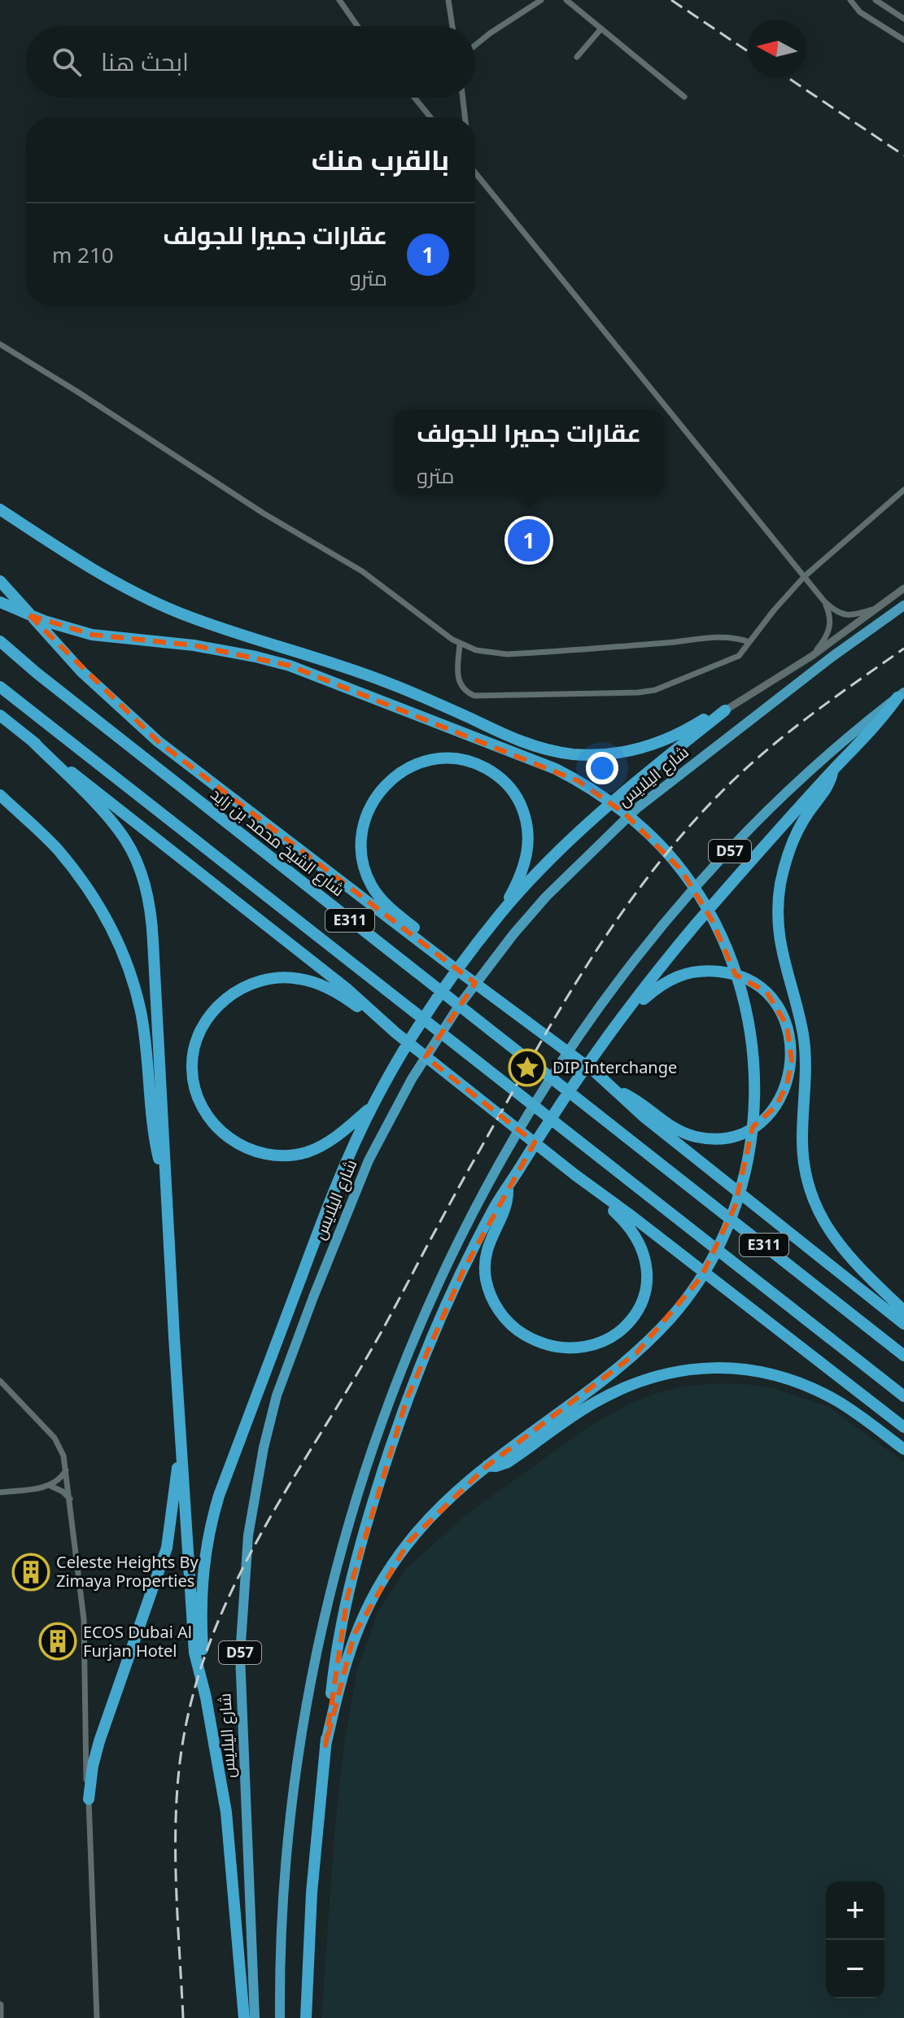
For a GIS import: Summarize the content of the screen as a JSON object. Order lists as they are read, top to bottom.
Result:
{
  "streets": {
    "highway": [
      "شارع اليلايس",
      "شارع الشيخ محمد بن زايد",
      "D57",
      "E311"
    ]
  },
  "places": {
    "place": ["DIP Interchange"],
    "building": ["Celeste Heights By Zimaya Properties", "ECOS Dubai Al Furjan Hotel"]
  },
  "north": "left",
  "page": {
    "search": "ابحث هنا",
    "heading": "بالقرب منك",
    "list": [
      {
        "mark": "1",
        "name": "عقارات جميرا للجولف",
        "note": "مترو",
        "value": "210 m"
      }
    ],
    "popup": ["عقارات جميرا للجولف", "مترو"],
    "pins": "1",
    "map_buttons": ["+", "−"]
  }
}
